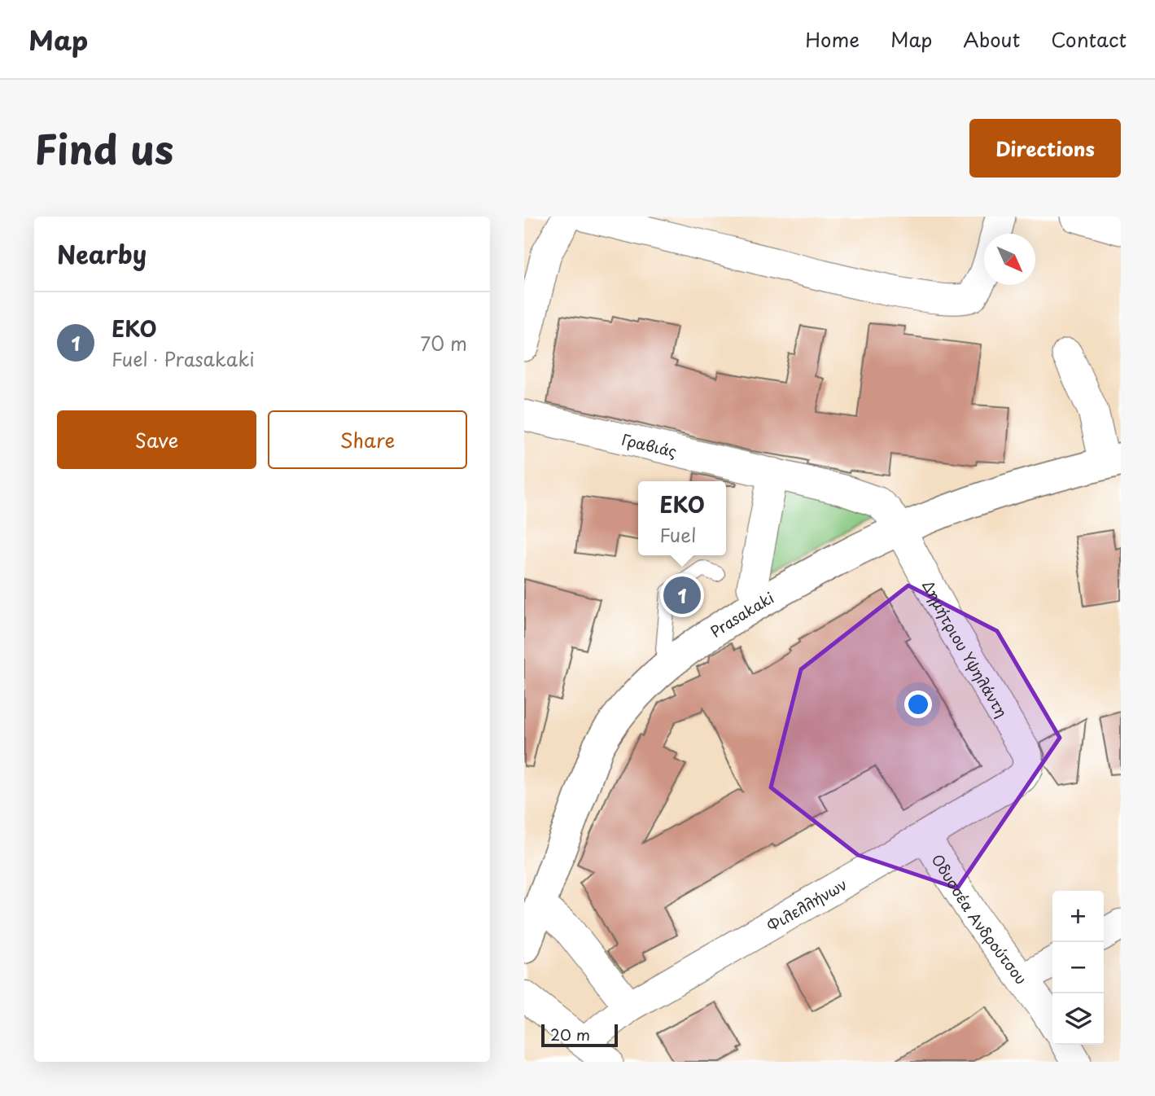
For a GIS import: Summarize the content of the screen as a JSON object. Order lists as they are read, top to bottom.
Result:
{
  "streets": {
    "street": [
      "Γραβιάς",
      "Prasakaki",
      "Δημήτριου Υψηλάντη",
      "Φιλελλήνων",
      "Οδυσσέα Ανδρούτσου"
    ]
  },
  "crossings": [
    ["Γραβιάς", "Prasakaki"],
    ["Γραβιάς", "Δημήτριου Υψηλάντη"],
    ["Prasakaki", "Δημήτριου Υψηλάντη"],
    ["Δημήτριου Υψηλάντη", "Φιλελλήνων"],
    ["Φιλελλήνων", "Οδυσσέα Ανδρούτσου"]
  ],
  "scale_bar": "20 m",
  "north": "bottom right",
  "page": {
    "header": "Map",
    "nav": [
      "Home",
      "Map",
      "About",
      "Contact"
    ],
    "title": "Find us",
    "buttons": [
      "Directions",
      ["Save", "Share"]
    ],
    "heading": "Nearby",
    "list": [
      {
        "mark": "1",
        "name": "EKO",
        "note": "Fuel · Prasakaki",
        "value": "70 m"
      }
    ],
    "popup": ["EKO", "Fuel"],
    "pins": "1",
    "map_buttons": ["+", "−"],
    "scale": "20 m"
  }
}
